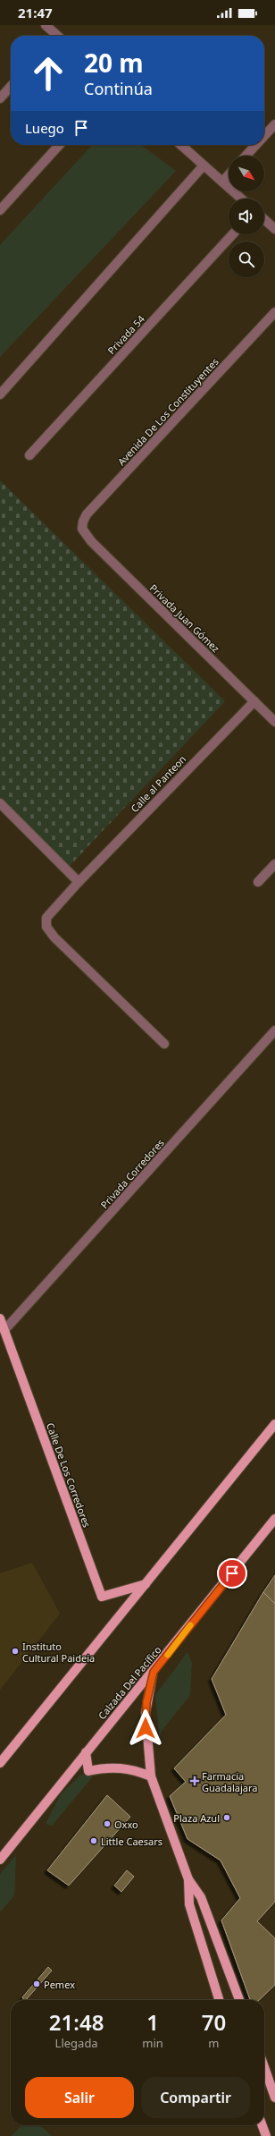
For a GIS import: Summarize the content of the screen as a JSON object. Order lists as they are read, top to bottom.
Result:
{
  "streets": {
    "main road": ["Calle De Los Corredores", "Calzada Del Pacífico"],
    "street": [
      "Privada 54",
      "Avenida De Los Constituyentes",
      "Privada Juan Gómez",
      "Calle al Panteon",
      "Privada Corredores"
    ]
  },
  "crossings": [
    ["Avenida De Los Constituyentes", "Privada Juan Gómez"],
    ["Privada Juan Gómez", "Calle al Panteon"],
    ["Privada Corredores", "Calle De Los Corredores"]
  ],
  "places": {
    "other": [
      "Instituto Cultural Paideia",
      "Plaza Azul",
      "Oxxo",
      "Little Caesars",
      "Pemex"
    ],
    "health": ["Farmacia Guadalajara"]
  },
  "north": "bottom right",
  "page": {
    "status": "21:47",
    "turn": ["20 m", "Continúa"],
    "then": "Luego",
    "eta": [
      "21:48",
      "Llegada",
      "1",
      "min",
      "70",
      "m"
    ],
    "buttons": ["Salir", "Compartir"]
  }
}
